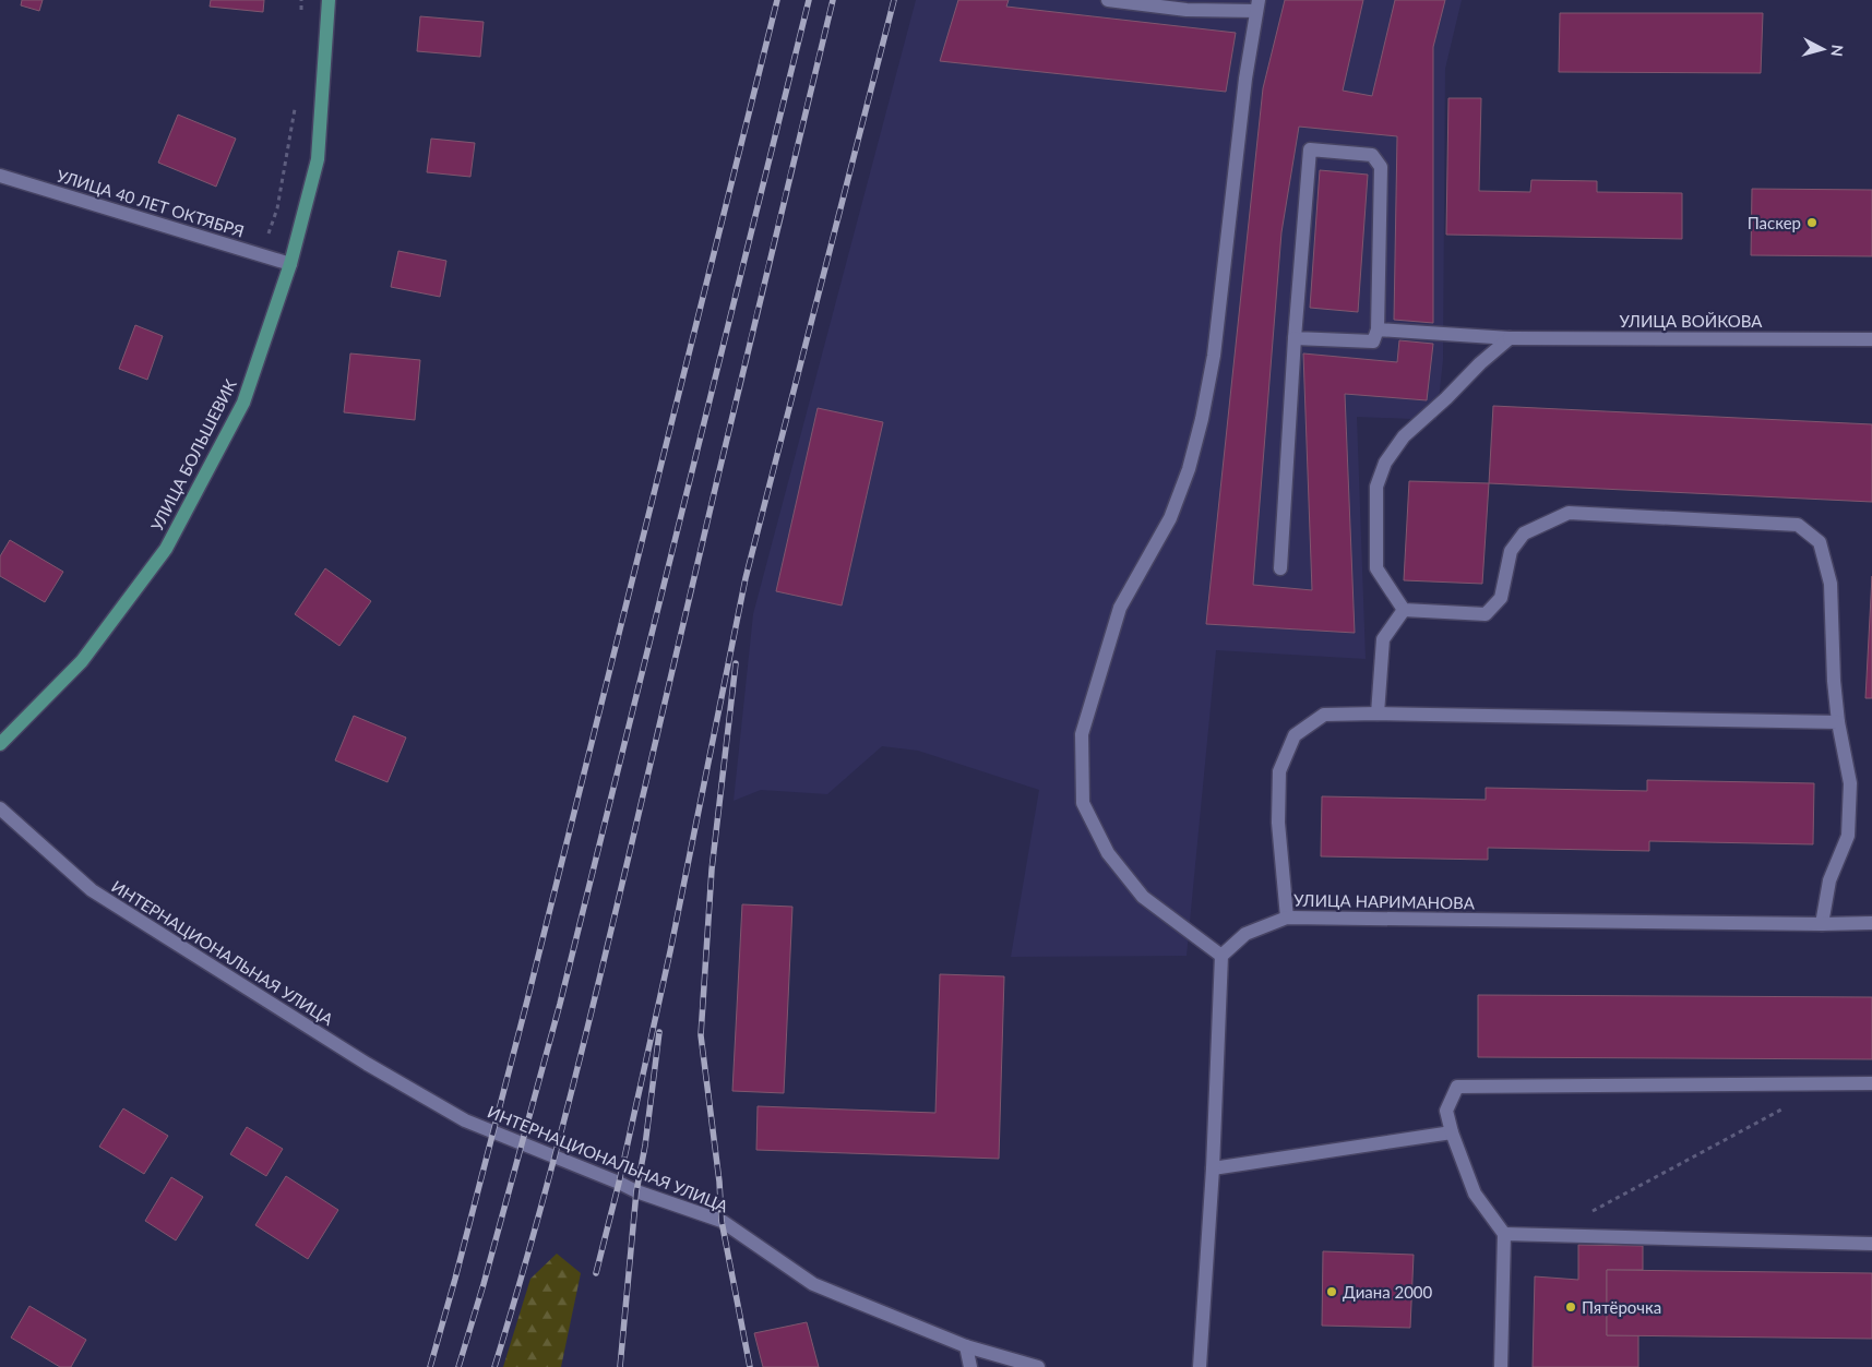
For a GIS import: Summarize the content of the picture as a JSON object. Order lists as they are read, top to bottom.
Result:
{
  "streets": {
    "main road": ["УЛИЦА БОЛЬШЕВИК"],
    "street": [
      "УЛИЦА 40 ЛЕТ ОКТЯБРЯ",
      "УЛИЦА ВОЙКОВА",
      "УЛИЦА НАРИМАНОВА",
      "ИНТЕРНАЦИОНАЛЬНАЯ УЛИЦА"
    ]
  },
  "crossings": [
    ["УЛИЦА 40 ЛЕТ ОКТЯБРЯ", "УЛИЦА БОЛЬШЕВИК"]
  ],
  "places": ["Паскер", "Диана 2000", "Пятёрочка"],
  "north": "right"
}
